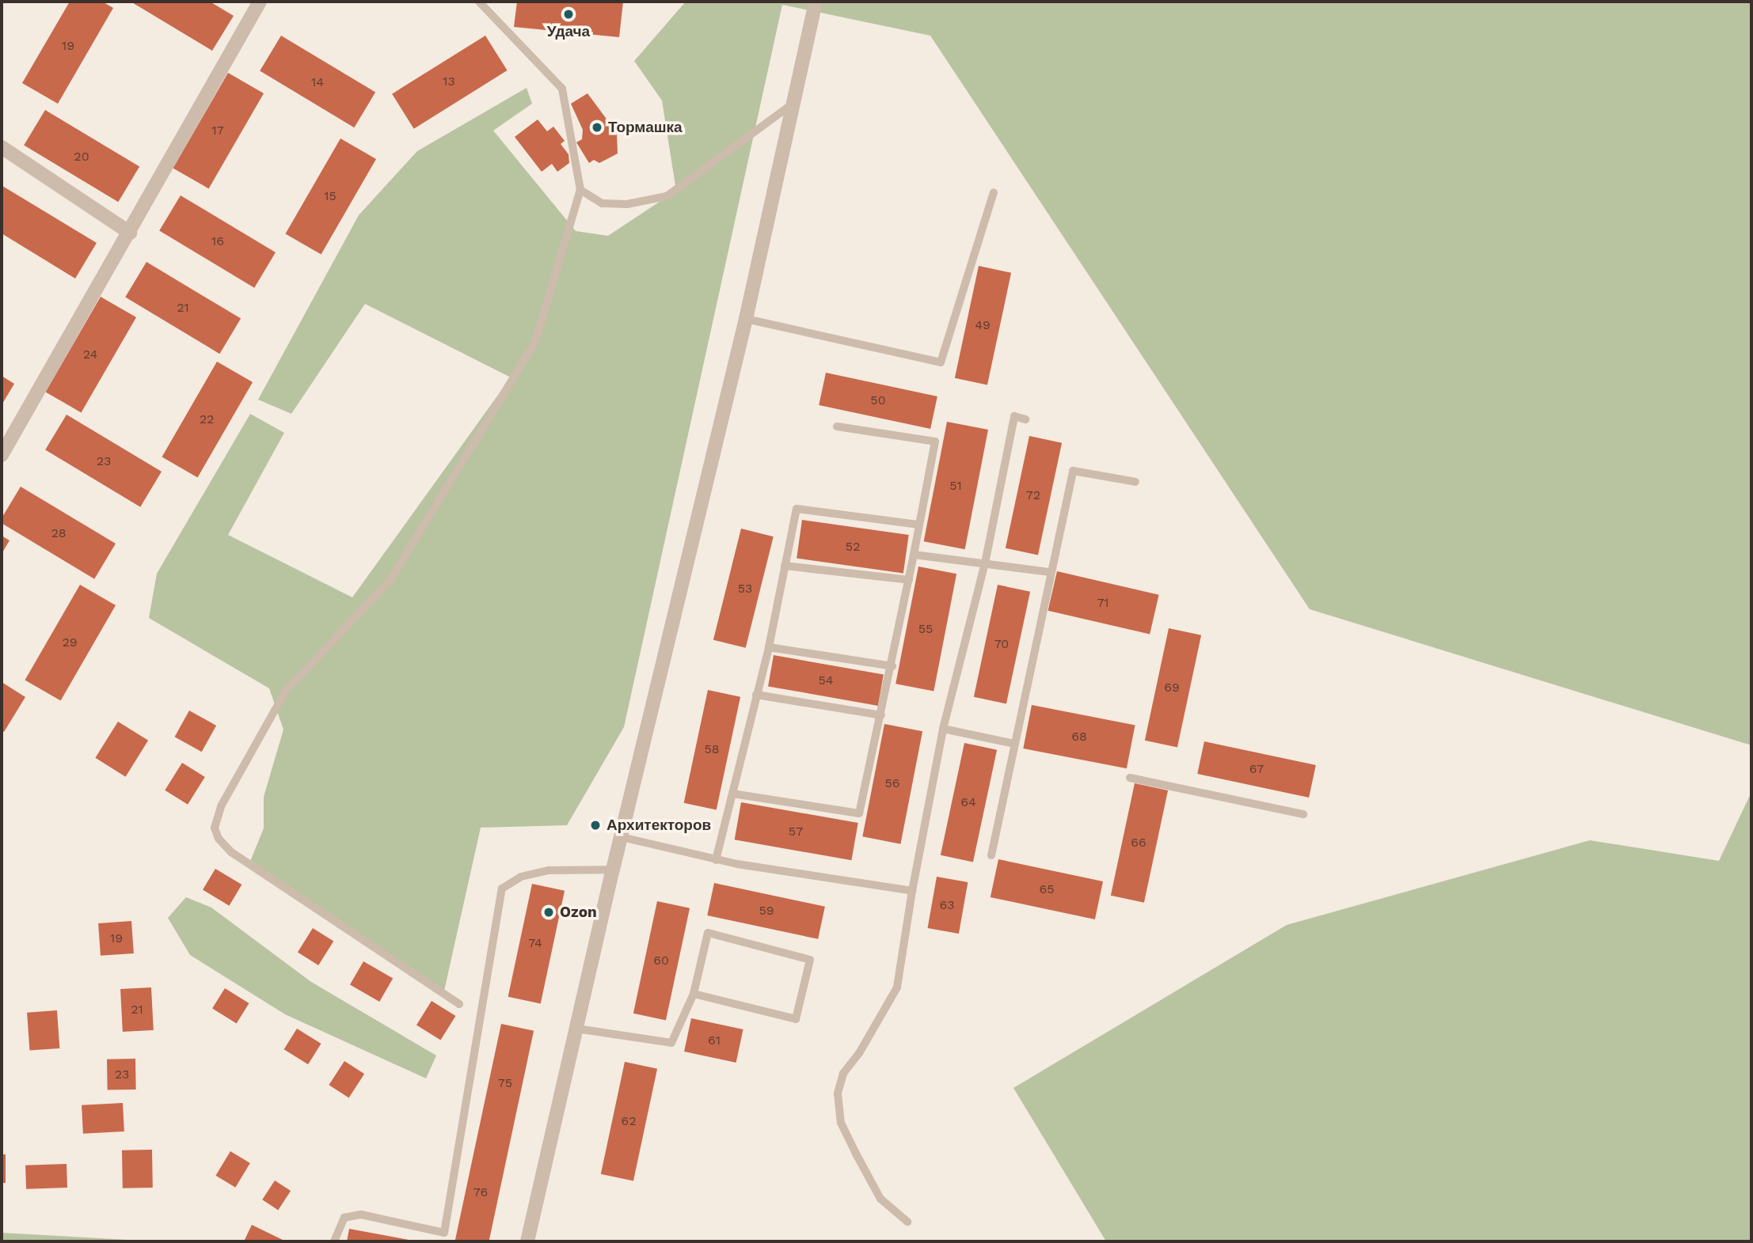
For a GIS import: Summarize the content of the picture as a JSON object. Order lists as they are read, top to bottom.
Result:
{
  "places": [
    "Удача",
    "Тормашка",
    "Архитекторов",
    "Ozon"
  ],
  "house_numbers": [
    "19",
    "13",
    "14",
    "17",
    "20",
    "15",
    "16",
    "21",
    "49",
    "24",
    "50",
    "22",
    "23",
    "51",
    "72",
    "28",
    "52",
    "53",
    "71",
    "55",
    "29",
    "70",
    "54",
    "69",
    "68",
    "58",
    "67",
    "56",
    "64",
    "57",
    "66",
    "65",
    "63",
    "59",
    "19",
    "74",
    "60",
    "21",
    "61",
    "23",
    "75",
    "62",
    "76"
  ]
}
